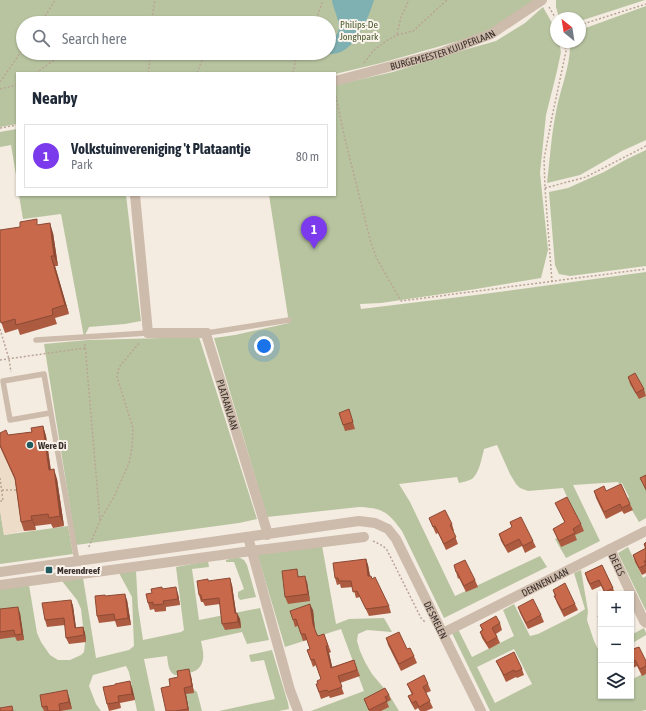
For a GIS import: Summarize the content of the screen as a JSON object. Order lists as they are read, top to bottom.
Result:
{
  "streets": {
    "street": [
      "BURGEMEESTER KUIJPERLAAN",
      "PLATAANLAAN",
      "DE ELS",
      "DENNENLAAN",
      "DE SMELEN"
    ]
  },
  "crossings": [
    ["PLATAANLAAN", "DE SMELEN"],
    ["DE ELS", "DENNENLAAN"],
    ["DENNENLAAN", "DE SMELEN"]
  ],
  "parks": ["Philips-De Jonghpark"],
  "places": {
    "other": ["Were Di"],
    "transit": ["Merendreef"]
  },
  "north": "top left",
  "page": {
    "search": "Search here",
    "heading": "Nearby",
    "list": [
      {
        "mark": "1",
        "name": "Volkstuinvereniging 't Plataantje",
        "note": "Park",
        "value": "80 m"
      }
    ],
    "pins": "1",
    "map_buttons": ["+", "−"]
  }
}
